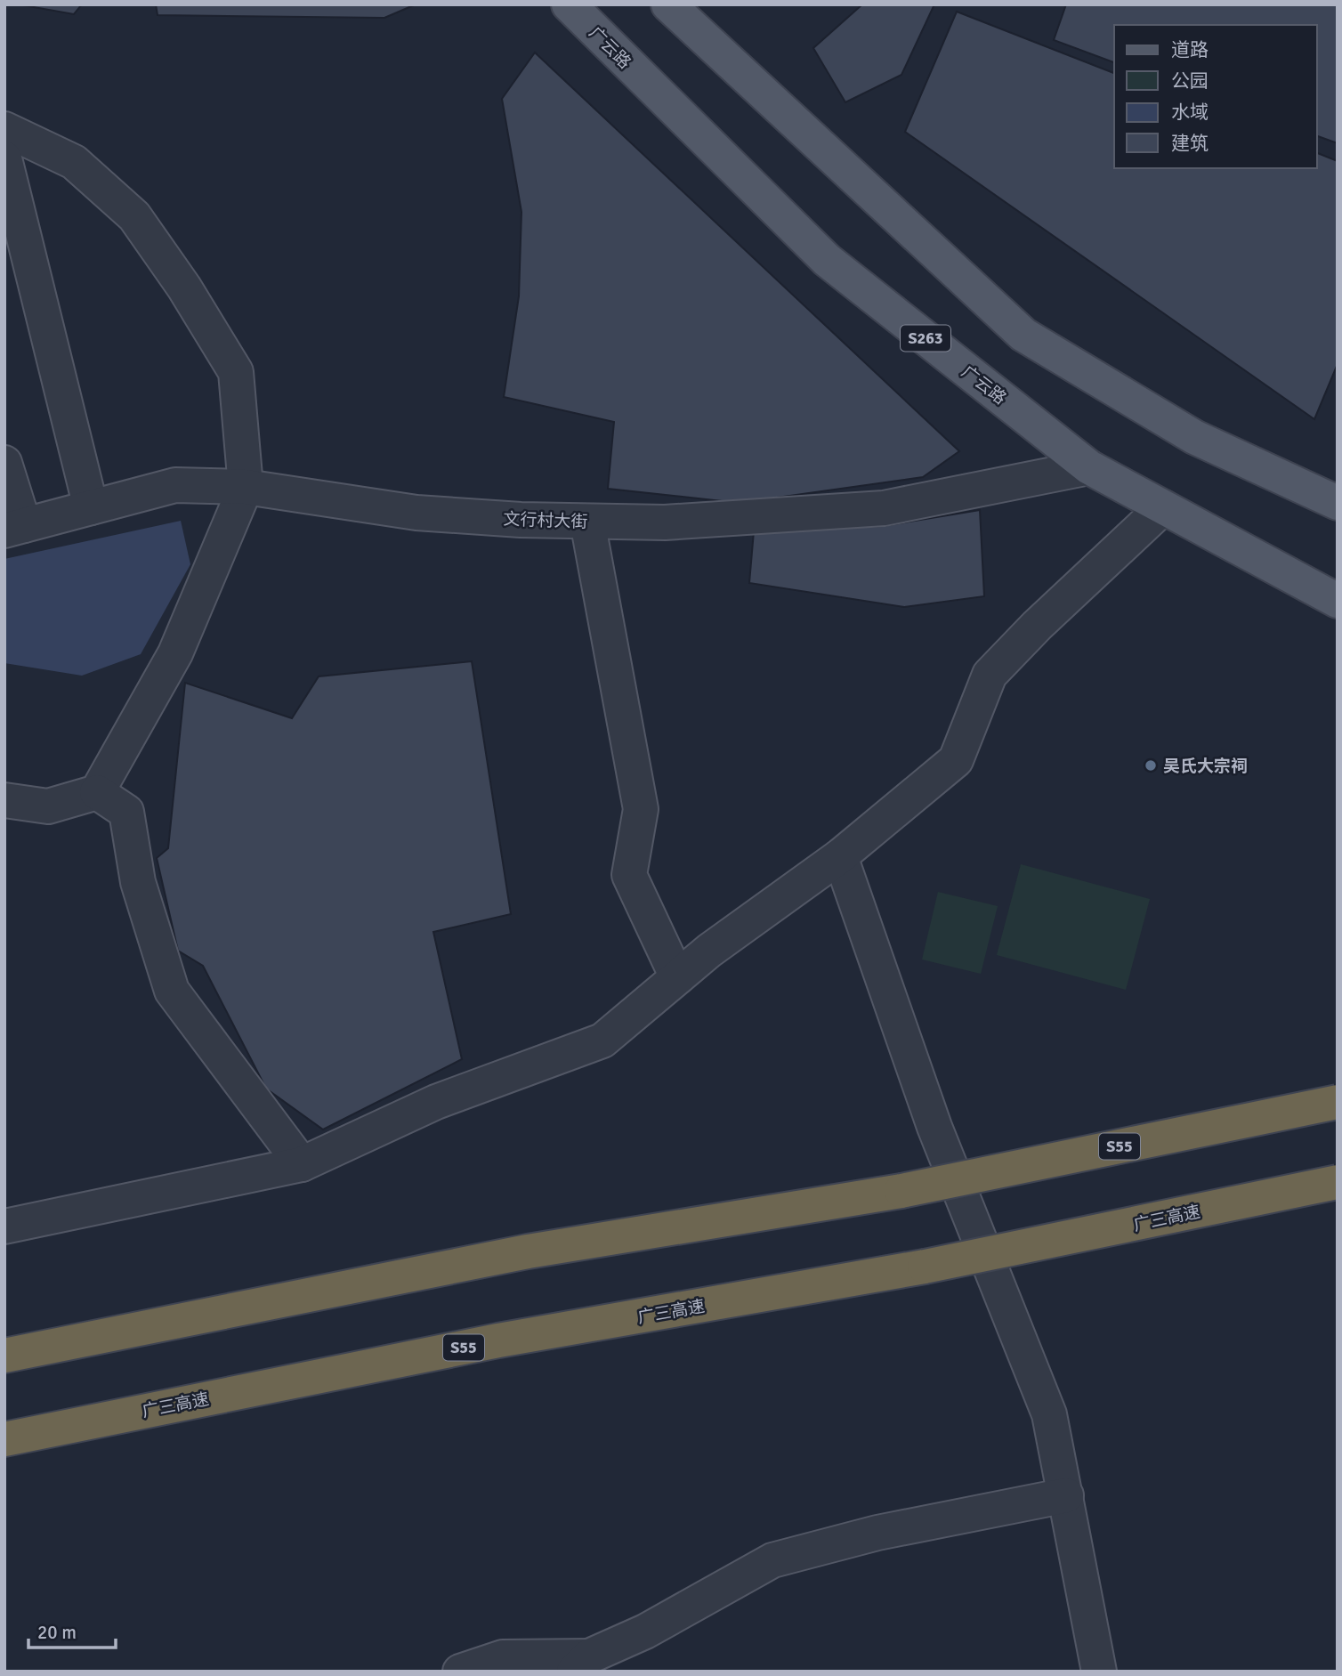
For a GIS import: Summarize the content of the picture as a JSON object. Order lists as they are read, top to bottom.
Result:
{
  "streets": {
    "highway": ["S55", "广三高速"],
    "main road": ["广云路", "S263"],
    "street": ["文行村大街"]
  },
  "crossings": [
    ["广云路", "文行村大街"]
  ],
  "places": ["吴氏大宗祠"],
  "legend": [
    "道路",
    "公园",
    "水域",
    "建筑"
  ],
  "scale_bar": "20 m"
}
